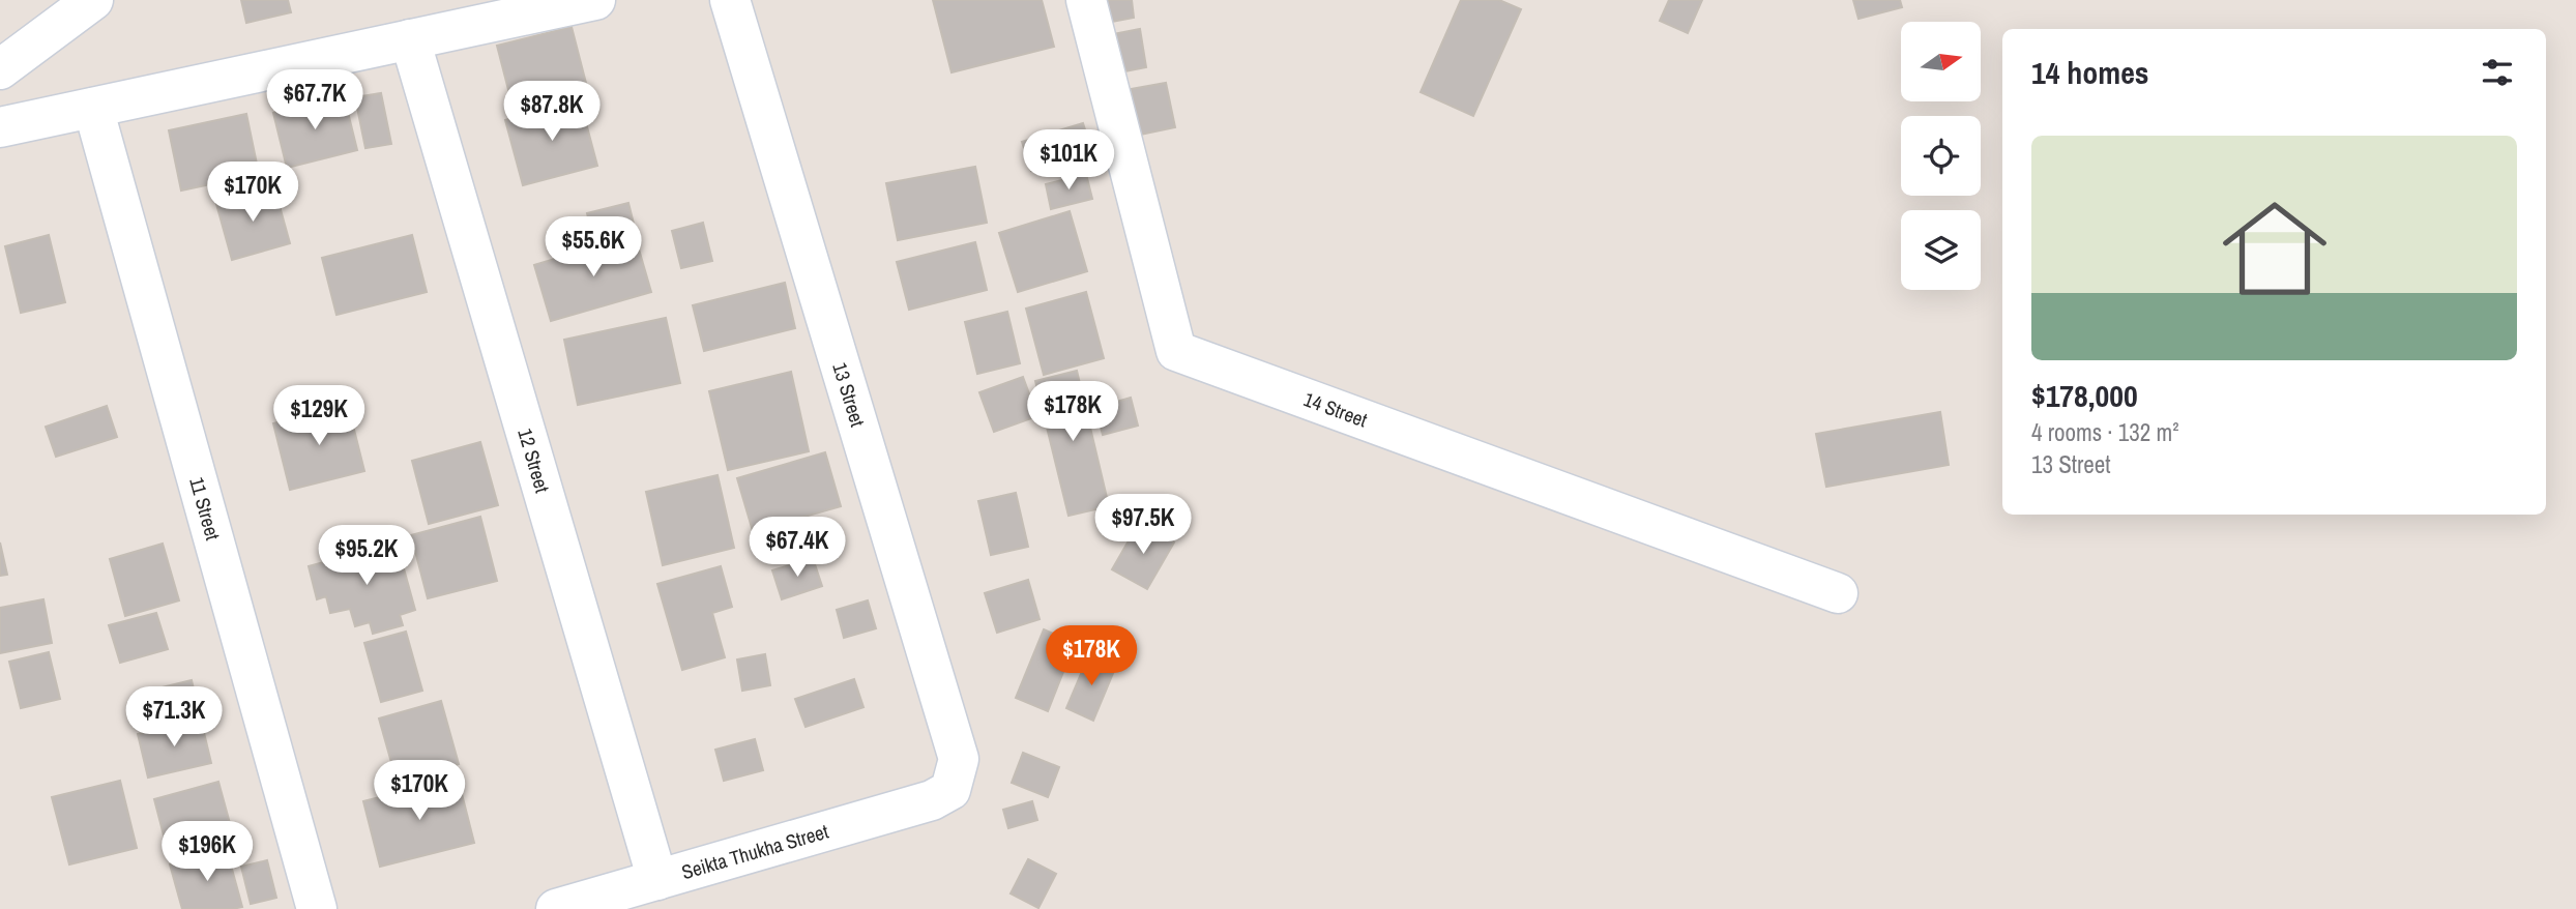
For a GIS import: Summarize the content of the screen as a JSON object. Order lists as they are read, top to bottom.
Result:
{
  "streets": {
    "street": [
      "13 Street",
      "14 Street",
      "12 Street",
      "11 Street",
      "Seikta Thukha Street"
    ]
  },
  "crossings": [
    ["13 Street", "Seikta Thukha Street"],
    ["12 Street", "Seikta Thukha Street"]
  ],
  "north": "right",
  "page": {
    "heading": "14 homes",
    "price": [
      "$67.7K",
      "$87.8K",
      "$101K",
      "$170K",
      "$55.6K",
      "$178K",
      "$129K",
      "$97.5K",
      "$67.4K",
      "$95.2K",
      "$178K",
      "$71.3K",
      "$170K",
      "$196K"
    ],
    "list": [
      {
        "name": "$178,000",
        "note": "4 rooms · 132 m² · 13 Street"
      }
    ]
  }
}
